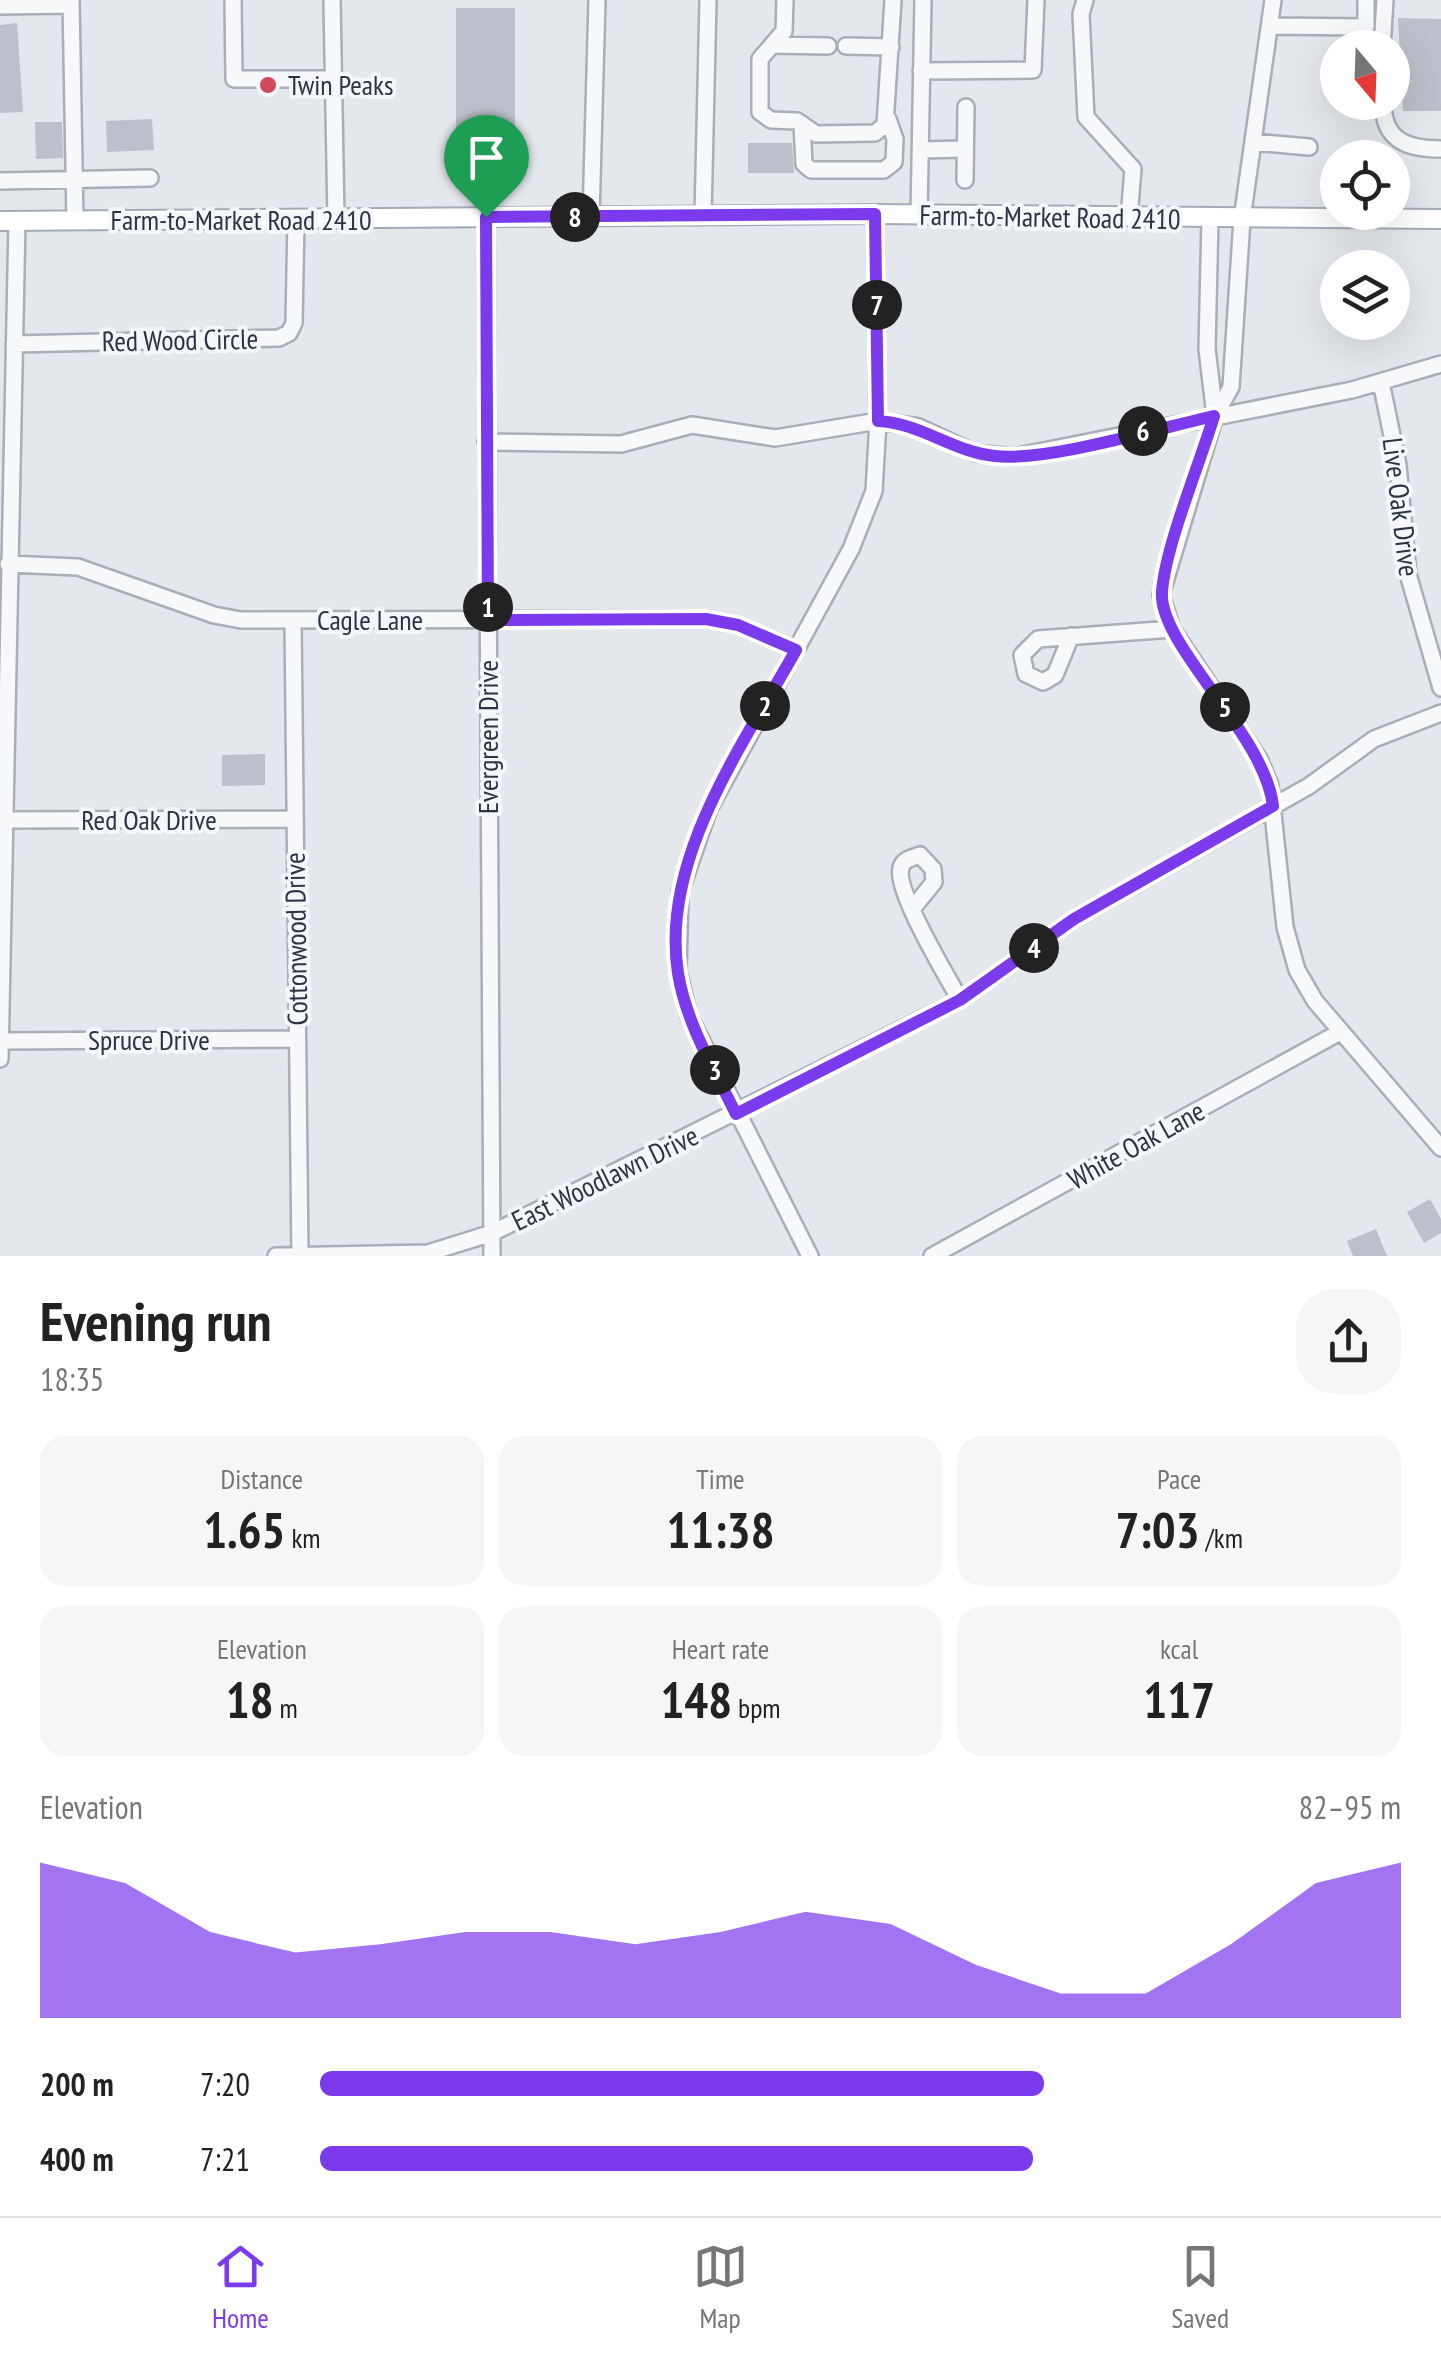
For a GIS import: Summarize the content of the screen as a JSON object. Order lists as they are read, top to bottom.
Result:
{
  "streets": {
    "main road": ["Farm-to-Market Road 2410"],
    "street": [
      "Red Wood Circle",
      "Live Oak Drive",
      "Cagle Lane",
      "Evergreen Drive",
      "Red Oak Drive",
      "Cottonwood Drive",
      "Spruce Drive",
      "White Oak Lane",
      "East Woodlawn Drive"
    ]
  },
  "crossings": [
    ["Farm-to-Market Road 2410", "Red Wood Circle"],
    ["Farm-to-Market Road 2410", "Evergreen Drive"],
    ["Cagle Lane", "Evergreen Drive"],
    ["Cagle Lane", "Cottonwood Drive"],
    ["Evergreen Drive", "East Woodlawn Drive"],
    ["Red Oak Drive", "Cottonwood Drive"],
    ["Cottonwood Drive", "Spruce Drive"],
    ["Cottonwood Drive", "East Woodlawn Drive"]
  ],
  "places": ["Twin Peaks"],
  "north": "bottom",
  "page": {
    "pins": [
      "8",
      "7",
      "6",
      "1",
      "2",
      "5",
      "4",
      "3"
    ],
    "heading": ["Evening run", "18:35"],
    "stats": [
      ["Distance", "1.65 km"],
      ["Time", "11:38"],
      ["Pace", "7:03 /km"],
      ["Elevation", "18 m"],
      ["Heart rate", "148 bpm"],
      ["kcal", "117"]
    ],
    "chart": ["Elevation", "82–95 m"],
    "list": [
      {
        "name": "200 m",
        "note": "7:20"
      },
      {
        "name": "400 m",
        "note": "7:21"
      }
    ],
    "tabs": ["Home", "Map", "Saved"]
  }
}
